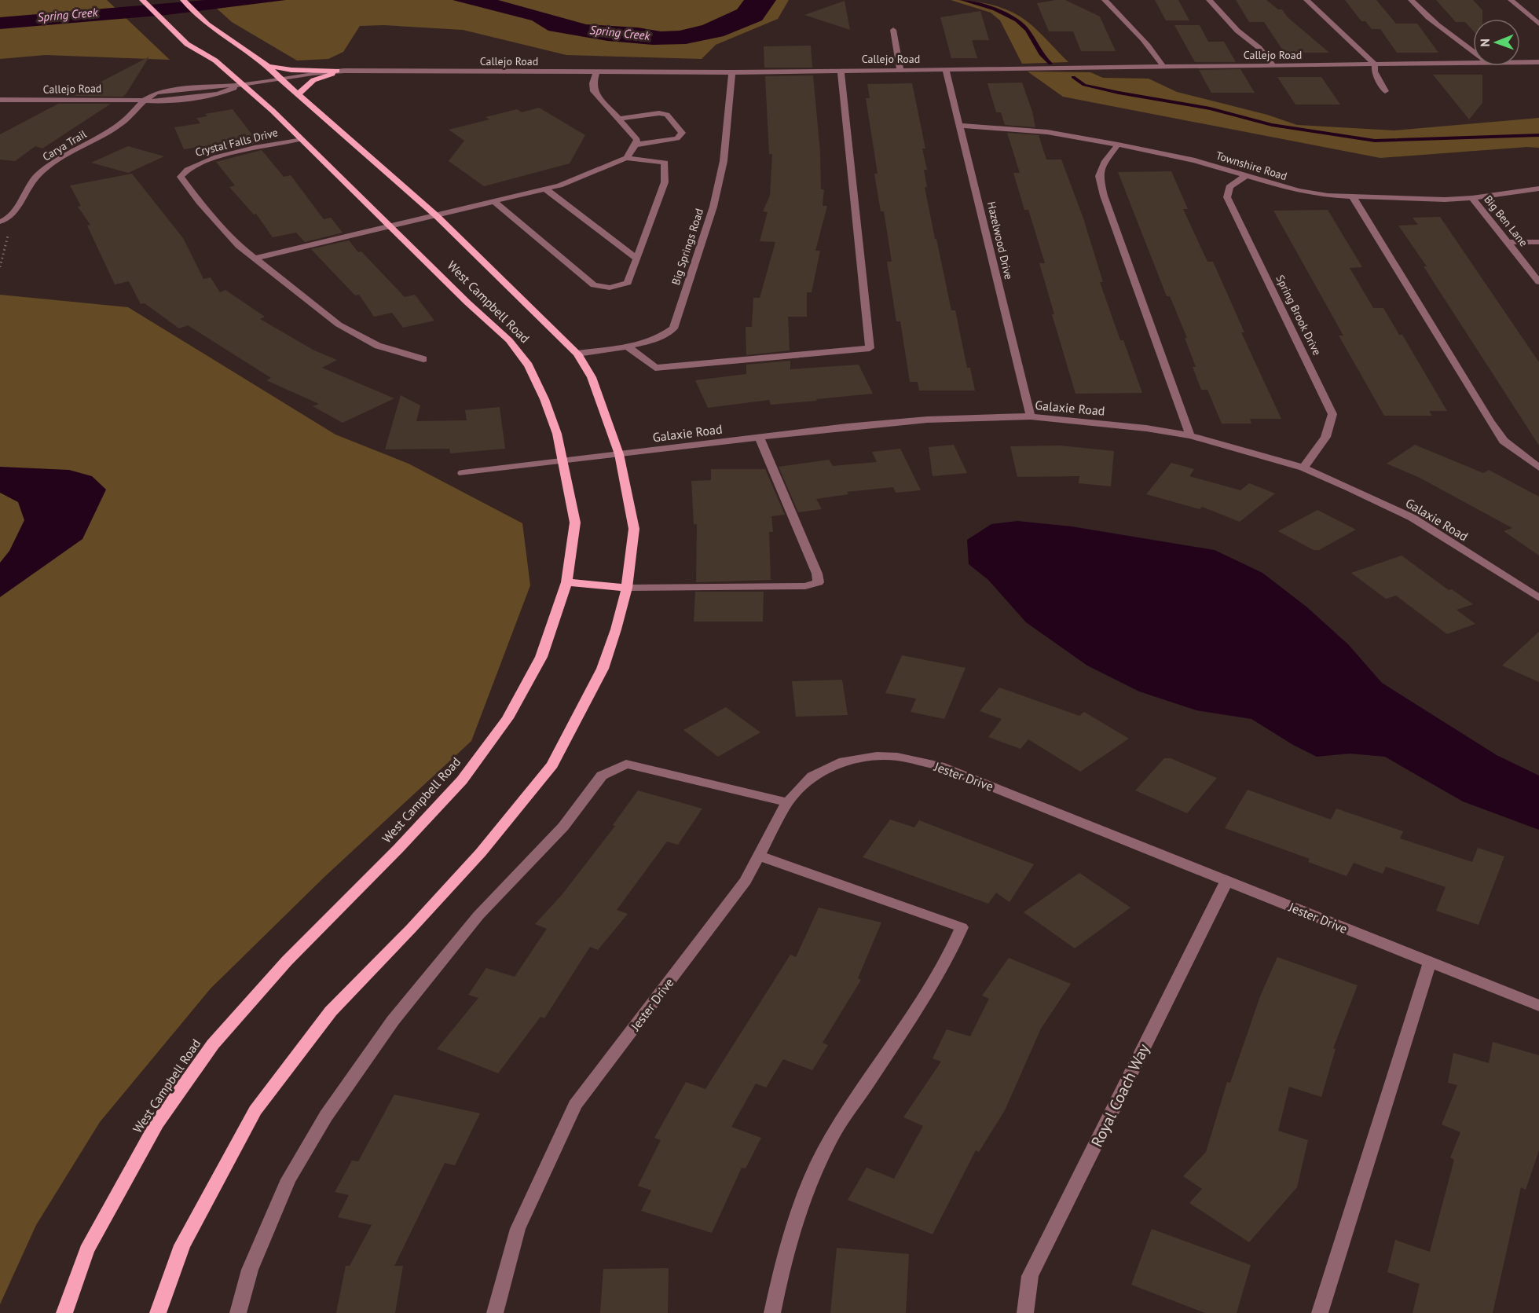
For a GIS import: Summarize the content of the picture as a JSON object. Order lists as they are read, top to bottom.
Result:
{
  "streets": {
    "main road": ["West Campbell Road"],
    "street": [
      "Callejo Road",
      "Crystal Falls Drive",
      "Carya Trail",
      "Townshire Road",
      "Big Ben Lane",
      "Hazelwood Drive",
      "Big Springs Road",
      "Spring Brook Drive",
      "Galaxie Road",
      "Jester Drive",
      "Royal Coach Way"
    ]
  },
  "crossings": [
    ["Callejo Road", "Carya Trail"],
    ["Callejo Road", "Hazelwood Drive"],
    ["Callejo Road", "Big Springs Road"],
    ["Callejo Road", "West Campbell Road"],
    ["Crystal Falls Drive", "West Campbell Road"],
    ["Townshire Road", "Big Ben Lane"],
    ["Townshire Road", "Hazelwood Drive"],
    ["Townshire Road", "Spring Brook Drive"],
    ["Hazelwood Drive", "Galaxie Road"],
    ["Big Springs Road", "West Campbell Road"],
    ["West Campbell Road", "Galaxie Road"],
    ["Spring Brook Drive", "Galaxie Road"],
    ["Jester Drive", "Royal Coach Way"]
  ],
  "water": ["Spring Creek"],
  "north": "left"
}
